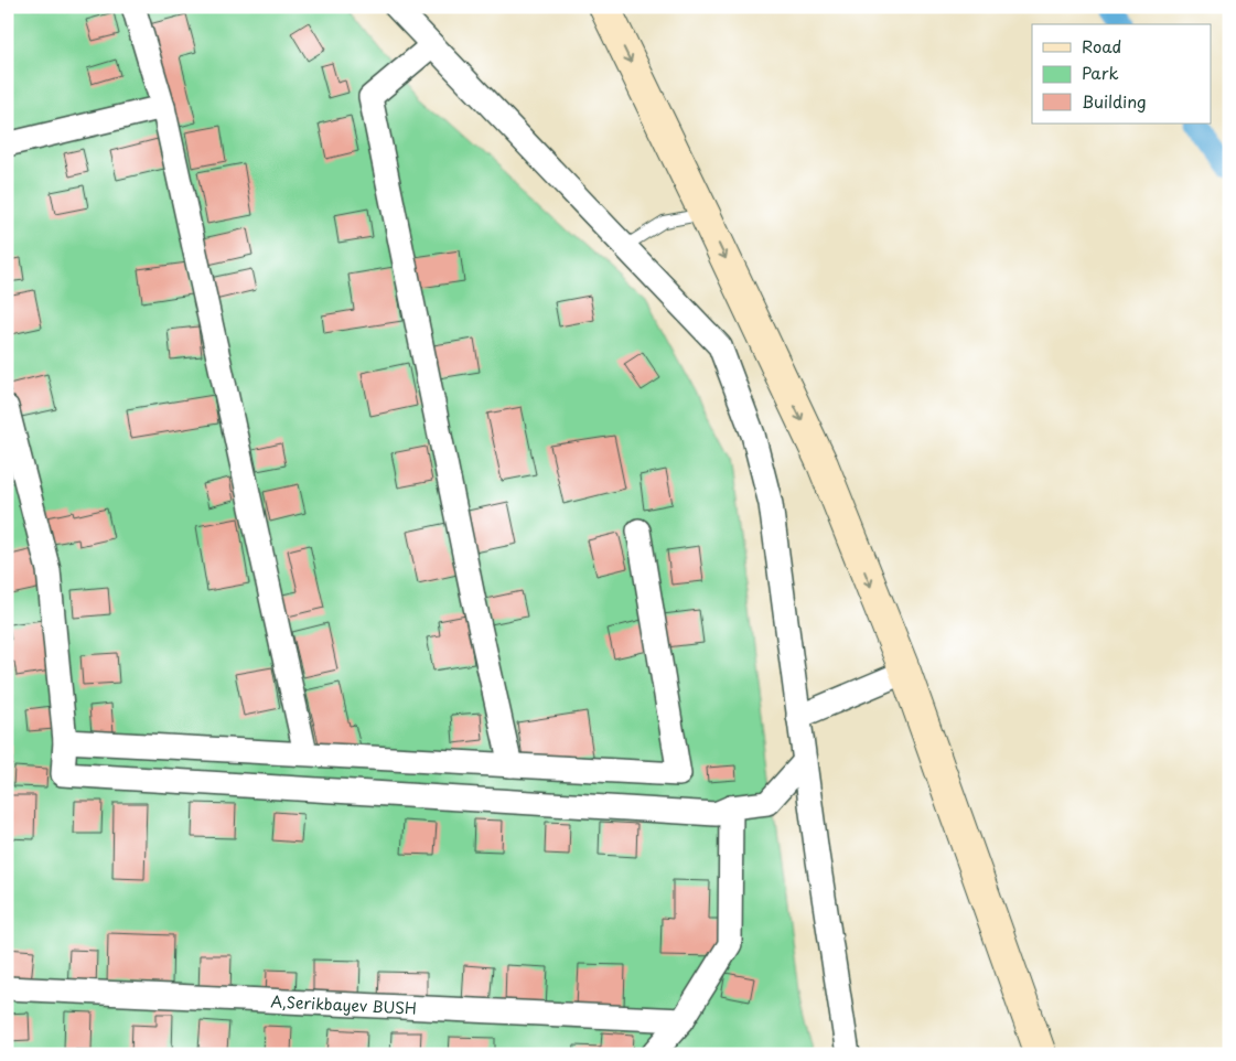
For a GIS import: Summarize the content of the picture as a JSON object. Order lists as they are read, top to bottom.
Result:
{
  "streets": {
    "street": ["A,Serikbayev BUSH"]
  },
  "legend": ["Road", "Park", "Building"]
}
